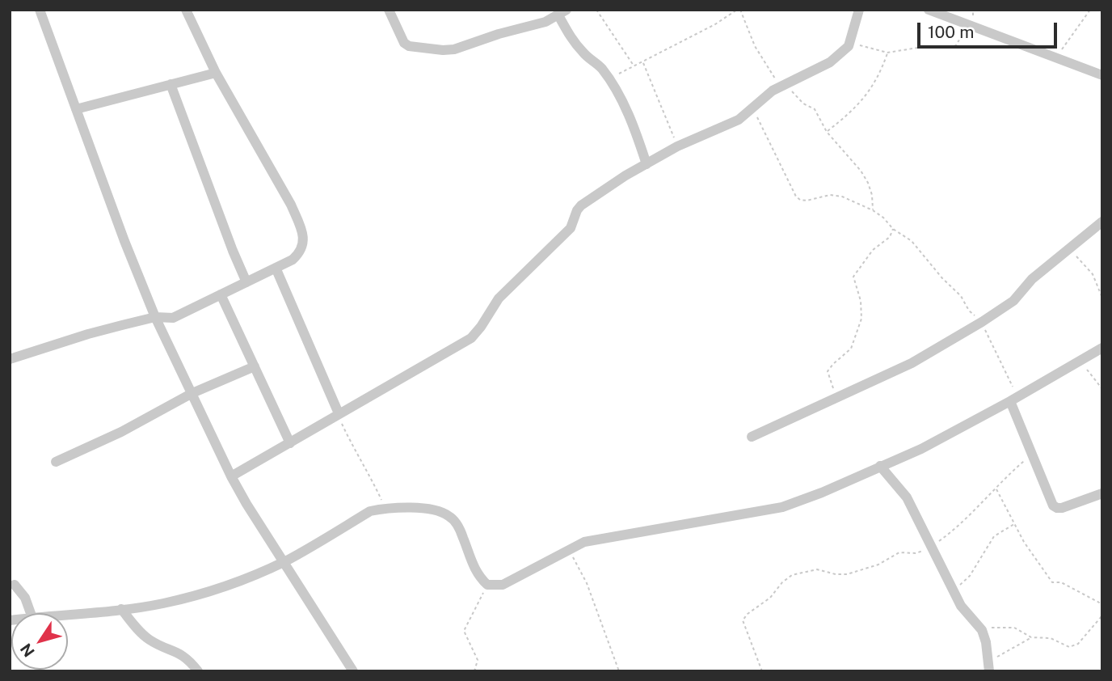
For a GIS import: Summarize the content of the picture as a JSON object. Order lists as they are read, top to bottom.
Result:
{
  "scale_bar": "100 m",
  "north": "bottom left"
}
